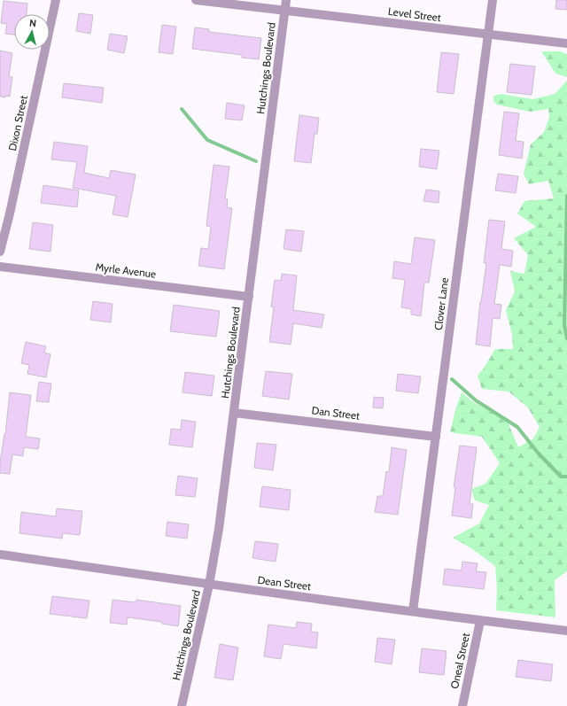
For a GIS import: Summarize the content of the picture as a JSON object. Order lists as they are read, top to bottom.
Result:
{
  "streets": {
    "street": [
      "Level Street",
      "Hutchings Boulevard",
      "Dixon Street",
      "Myrle Avenue",
      "Clover Lane",
      "Dan Street",
      "Dean Street",
      "Oneal Street"
    ]
  },
  "crossings": [
    ["Level Street", "Hutchings Boulevard"],
    ["Level Street", "Clover Lane"],
    ["Hutchings Boulevard", "Myrle Avenue"],
    ["Hutchings Boulevard", "Dan Street"],
    ["Hutchings Boulevard", "Dean Street"],
    ["Clover Lane", "Dan Street"],
    ["Clover Lane", "Dean Street"],
    ["Dean Street", "Oneal Street"]
  ],
  "north": "top"
}
